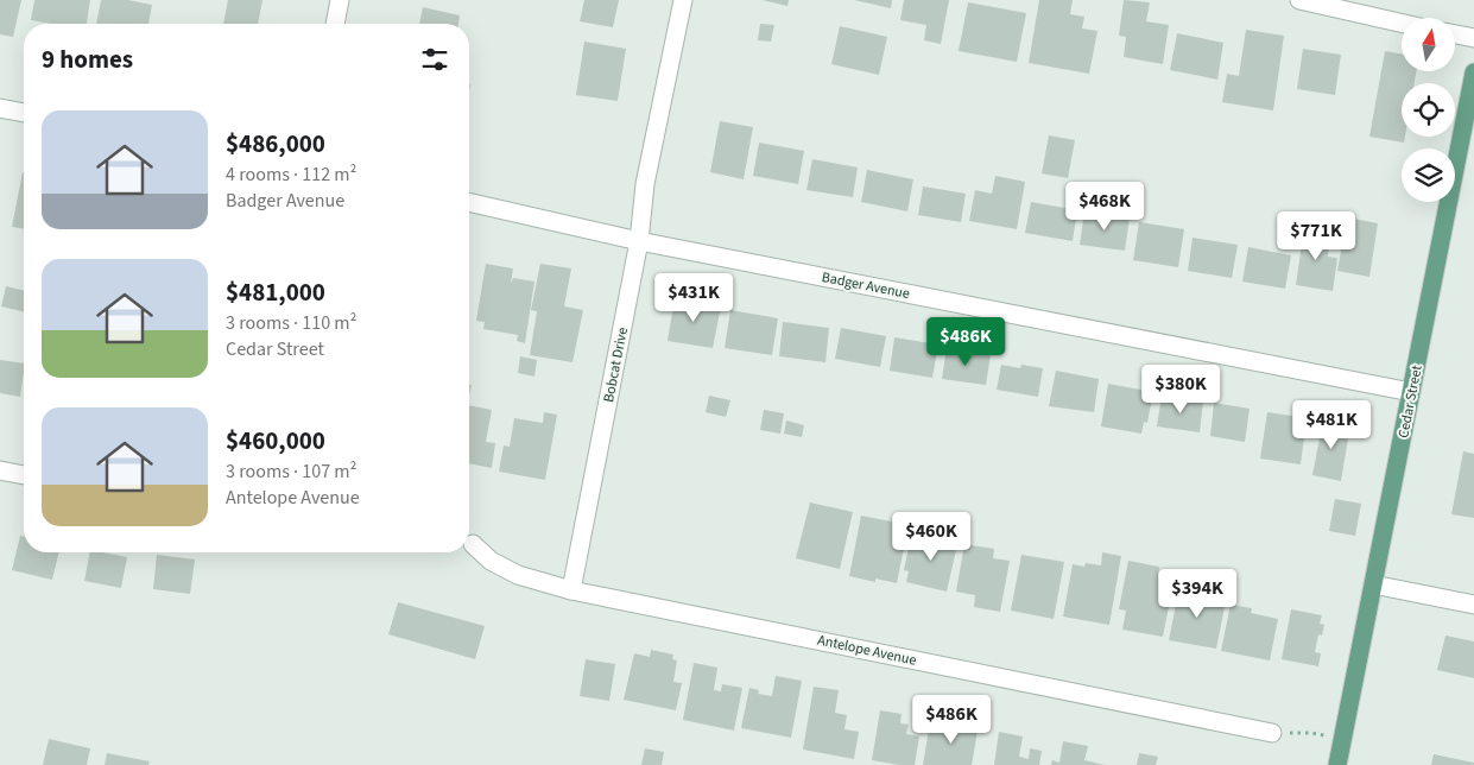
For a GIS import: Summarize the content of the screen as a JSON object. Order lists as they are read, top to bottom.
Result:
{
  "streets": {
    "main road": ["Cedar Street"],
    "street": ["Badger Avenue", "Bobcat Drive", "Antelope Avenue"]
  },
  "crossings": [
    ["Badger Avenue", "Bobcat Drive"],
    ["Badger Avenue", "Cedar Street"],
    ["Bobcat Drive", "Antelope Avenue"]
  ],
  "north": "top",
  "page": {
    "heading": "9 homes",
    "list": [
      {
        "name": "$486,000",
        "note": "4 rooms · 112 m² · Badger Avenue"
      },
      {
        "name": "$481,000",
        "note": "3 rooms · 110 m² · Cedar Street"
      },
      {
        "name": "$460,000",
        "note": "3 rooms · 107 m² · Antelope Avenue"
      }
    ],
    "price": [
      "$468K",
      "$771K",
      "$431K",
      "$486K",
      "$380K",
      "$481K",
      "$460K",
      "$394K",
      "$486K"
    ]
  }
}
